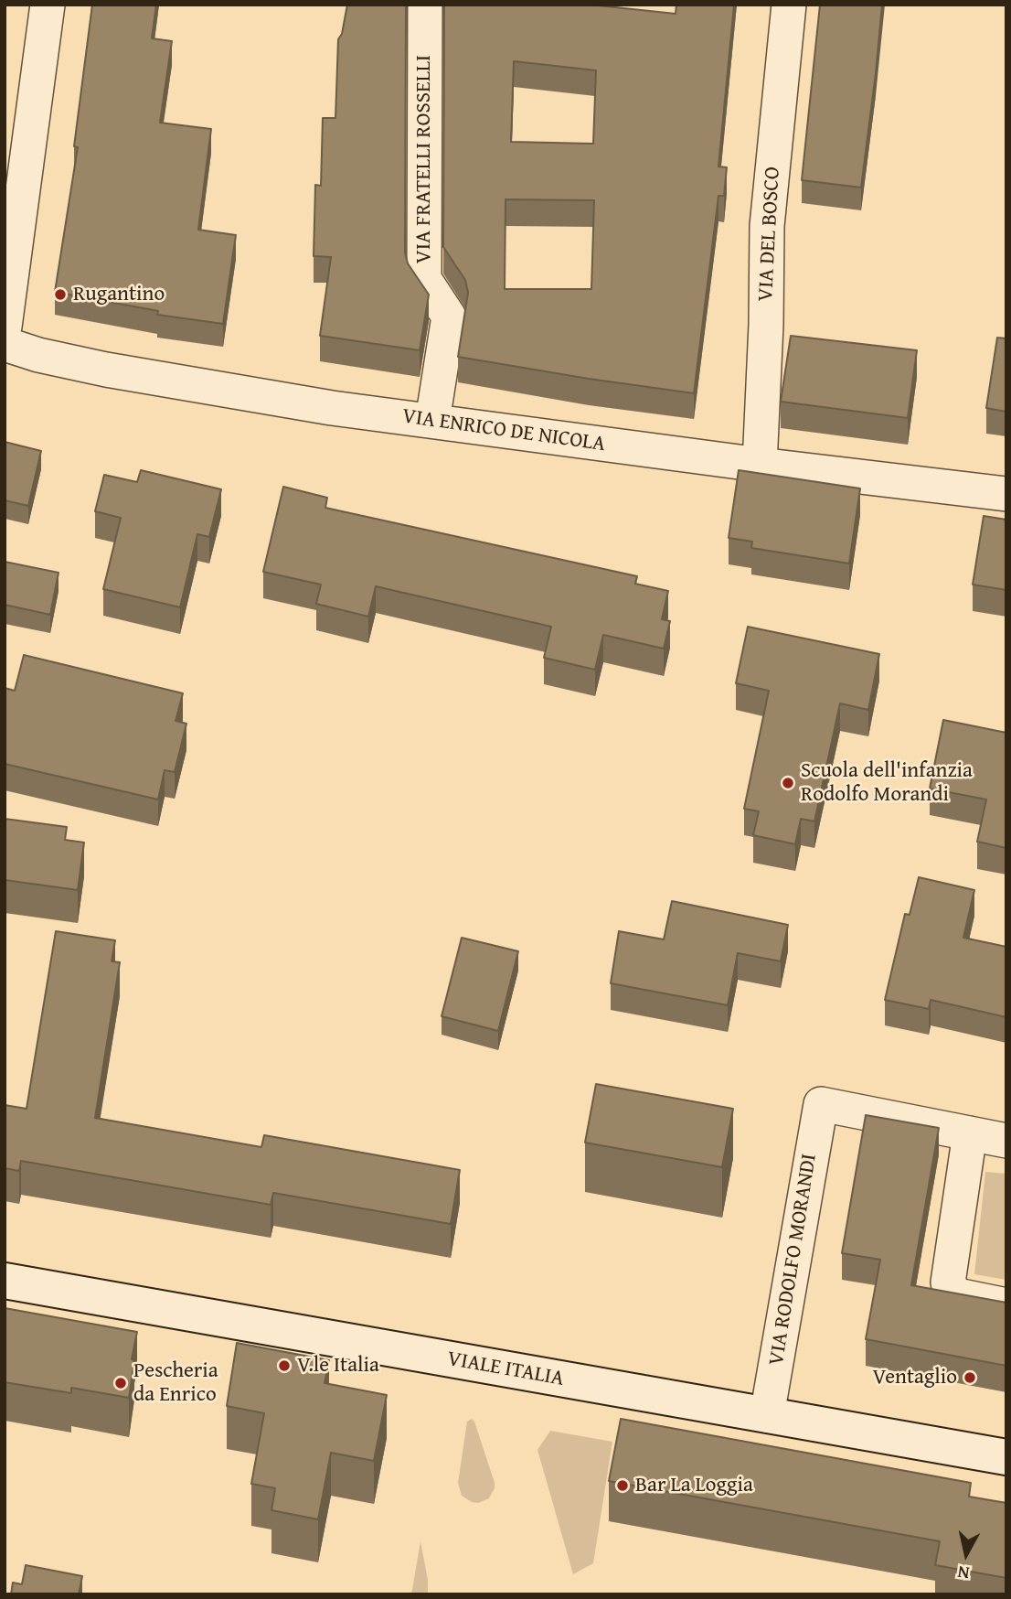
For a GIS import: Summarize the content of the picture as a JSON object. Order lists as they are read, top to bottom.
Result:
{
  "streets": {
    "street": [
      "VIA FRATELLI ROSSELLI",
      "VIA DEL BOSCO",
      "VIA ENRICO DE NICOLA",
      "VIA RODOLFO MORANDI",
      "VIALE ITALIA"
    ]
  },
  "crossings": [
    ["VIA FRATELLI ROSSELLI", "VIA ENRICO DE NICOLA"],
    ["VIA DEL BOSCO", "VIA ENRICO DE NICOLA"],
    ["VIA RODOLFO MORANDI", "VIALE ITALIA"]
  ],
  "places": [
    "Rugantino",
    "Scuola dell'infanzia Rodolfo Morandi",
    "V.le Italia",
    "Ventaglio",
    "Pescheria da Enrico",
    "Bar La Loggia"
  ],
  "north": "bottom"
}
